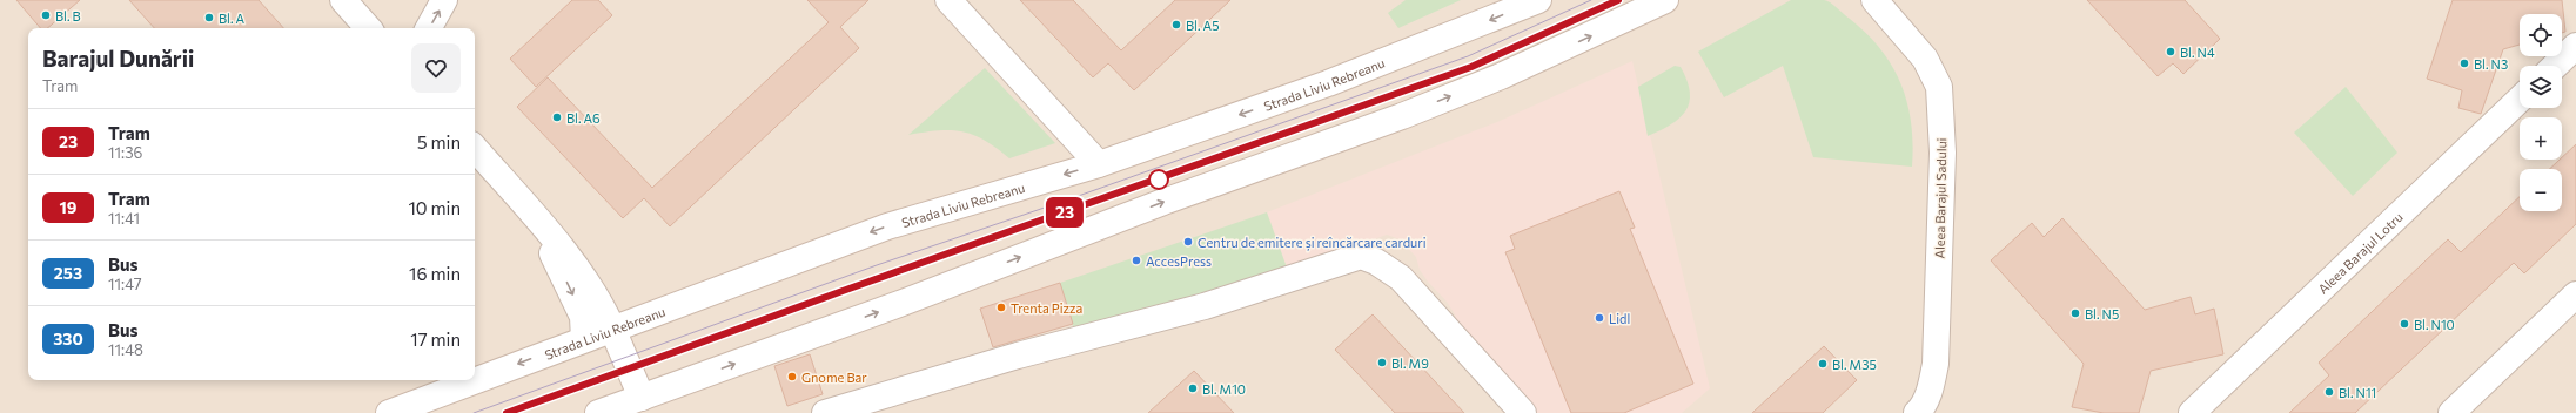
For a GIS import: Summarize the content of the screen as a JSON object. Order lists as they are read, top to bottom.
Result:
{
  "streets": {
    "street": ["Strada Liviu Rebreanu", "Aleea Barajul Sadului", "Aleea Barajul Lotru"]
  },
  "places": [
    "Bl. B",
    "Bl. A",
    "Bl. A5",
    "Bl. N4",
    "Bl. N3",
    "Bl. A6",
    "Centru de emitere și reîncărcare carduri",
    "AccesPress",
    "Trenta Pizza",
    "Bl. N5",
    "Lidl",
    "Bl. N10",
    "Bl. M9",
    "Bl. M35",
    "Gnome Bar",
    "Bl. M10",
    "Bl. N11"
  ],
  "lines": ["tram line 23"],
  "page": {
    "on_map": "23",
    "map_buttons": ["+", "−"],
    "heading": ["Barajul Dunării", "Tram"],
    "list": [
      {
        "mark": "23",
        "name": "Tram",
        "note": "11:36",
        "value": "5 min"
      },
      {
        "mark": "19",
        "name": "Tram",
        "note": "11:41",
        "value": "10 min"
      },
      {
        "mark": "253",
        "name": "Bus",
        "note": "11:47",
        "value": "16 min"
      },
      {
        "mark": "330",
        "name": "Bus",
        "note": "11:48",
        "value": "17 min"
      }
    ]
  }
}
